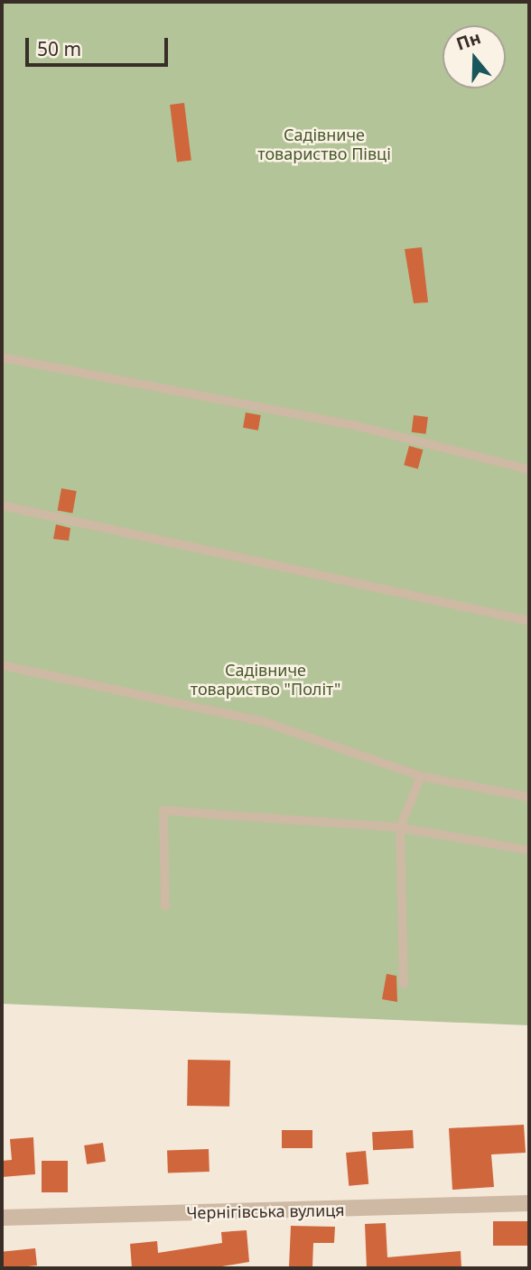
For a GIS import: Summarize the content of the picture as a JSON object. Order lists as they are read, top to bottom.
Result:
{
  "streets": {
    "street": ["Чернігівська вулиця"]
  },
  "parks": ["Садівниче товариство Півці", "Садівниче товариство \"Політ\""],
  "scale_bar": "50 m",
  "north": "top"
}
